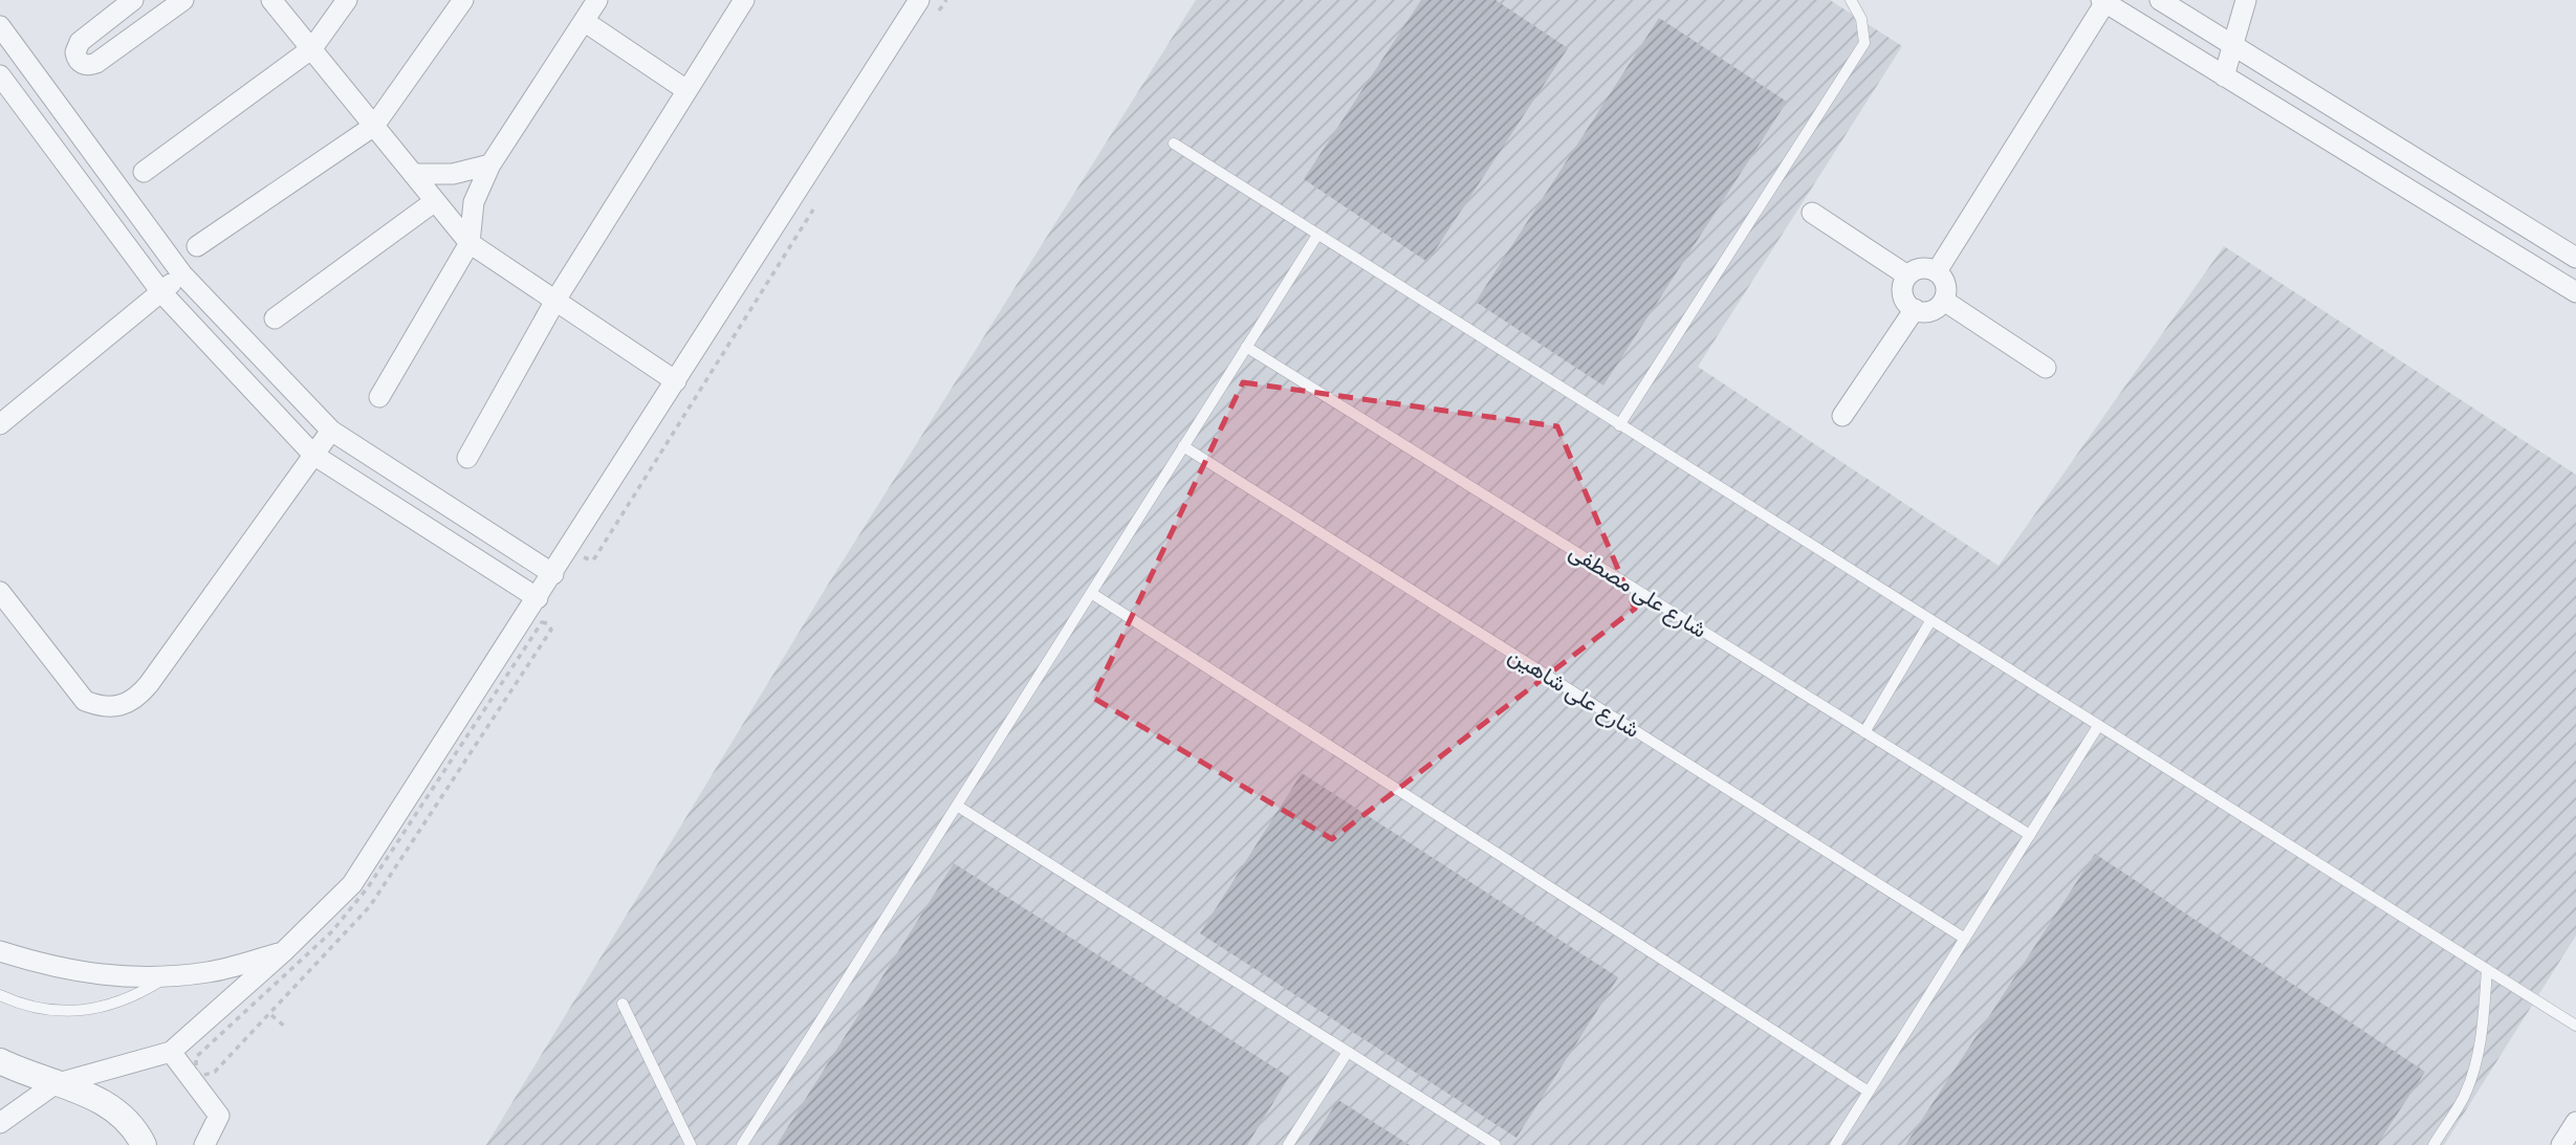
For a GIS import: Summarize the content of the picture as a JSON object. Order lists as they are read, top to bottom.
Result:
{
  "streets": {
    "lane": ["شارع على مصطفى", "شارع على شاهين"]
  }
}
